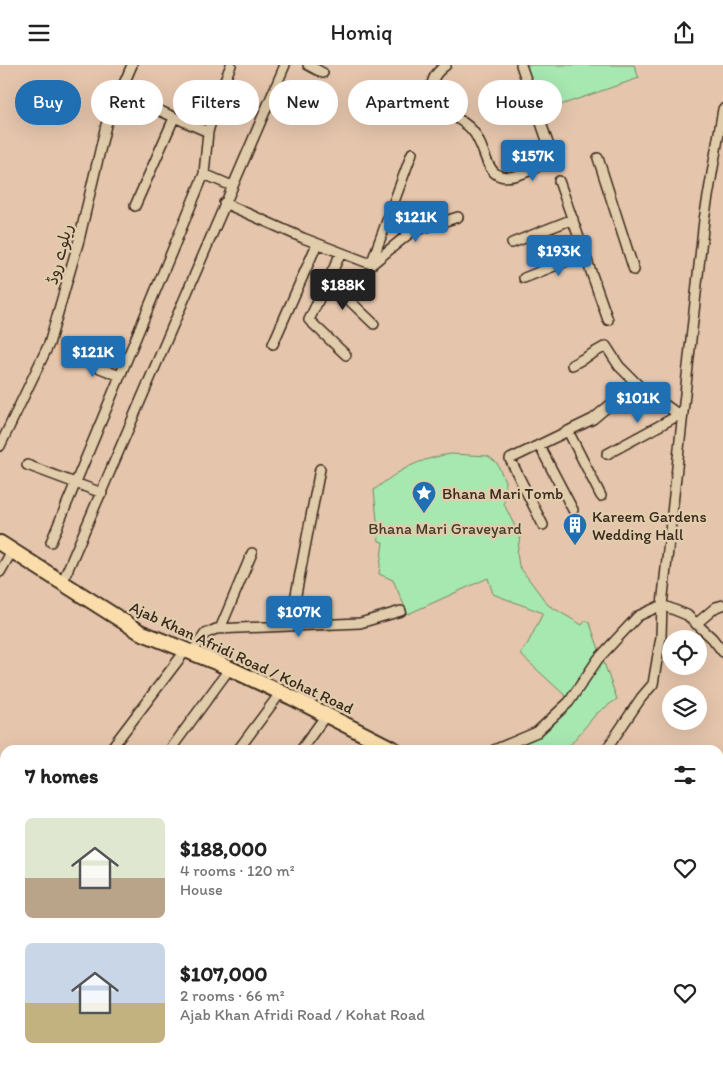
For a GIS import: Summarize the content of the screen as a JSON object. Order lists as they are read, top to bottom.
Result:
{
  "streets": {
    "main road": ["Ajab Khan Afridi Road / Kohat Road"],
    "street": ["ریلوے روڈ"]
  },
  "parks": ["Bhana Mari Graveyard"],
  "places": {
    "place": ["Bhana Mari Tomb"],
    "building": ["Kareem Gardens Wedding Hall"]
  },
  "page": {
    "header": "Homiq",
    "chip": [
      "Buy",
      "Rent",
      "Filters",
      "New",
      "Apartment",
      "House"
    ],
    "price": [
      "$157K",
      "$121K",
      "$193K",
      "$188K",
      "$121K",
      "$101K",
      "$107K"
    ],
    "heading": "7 homes",
    "list": [
      {
        "name": "$188,000",
        "note": "4 rooms · 120 m² · House"
      },
      {
        "name": "$107,000",
        "note": "2 rooms · 66 m² · Ajab Khan Afridi Road / Kohat Road"
      }
    ]
  }
}
